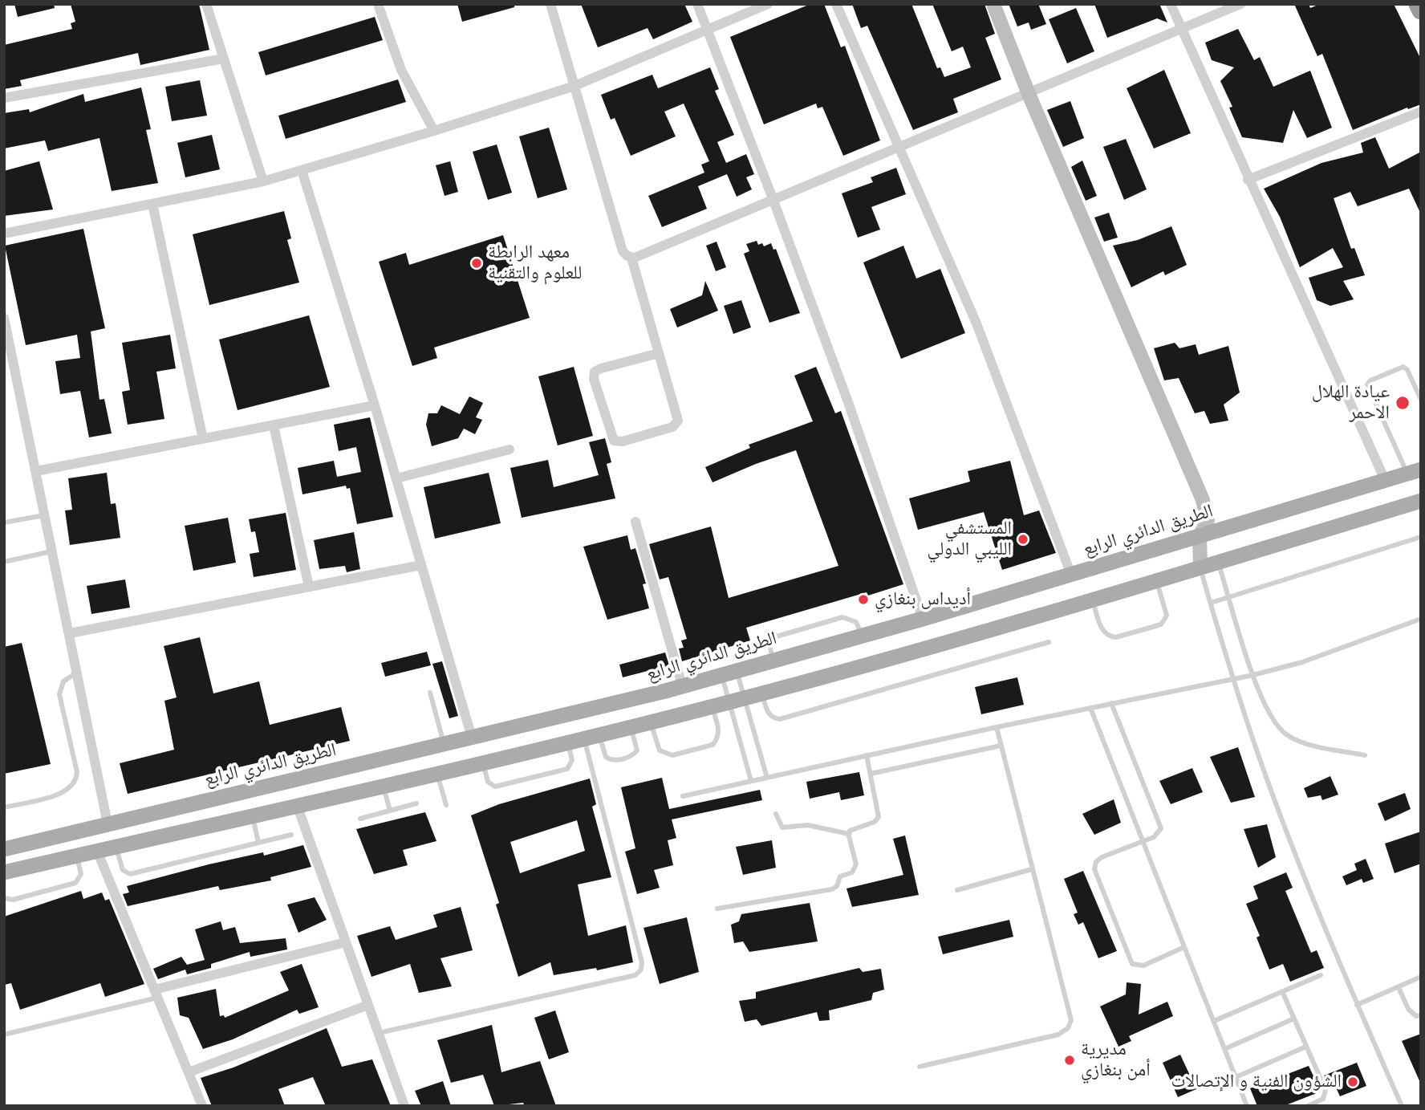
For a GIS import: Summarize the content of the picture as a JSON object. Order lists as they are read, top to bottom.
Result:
{
  "streets": {
    "main road": ["الطريق الدائري الرابع"]
  },
  "places": [
    "معهد الرابطة للعلوم والتقنية",
    "عيادة الهلال الاحمر",
    "المستشفي الليبي الدولي",
    "أديداس بنغازي",
    "مديرية أمن بنغازي",
    "الشؤون الفنية و الإتصالات"
  ]
}
